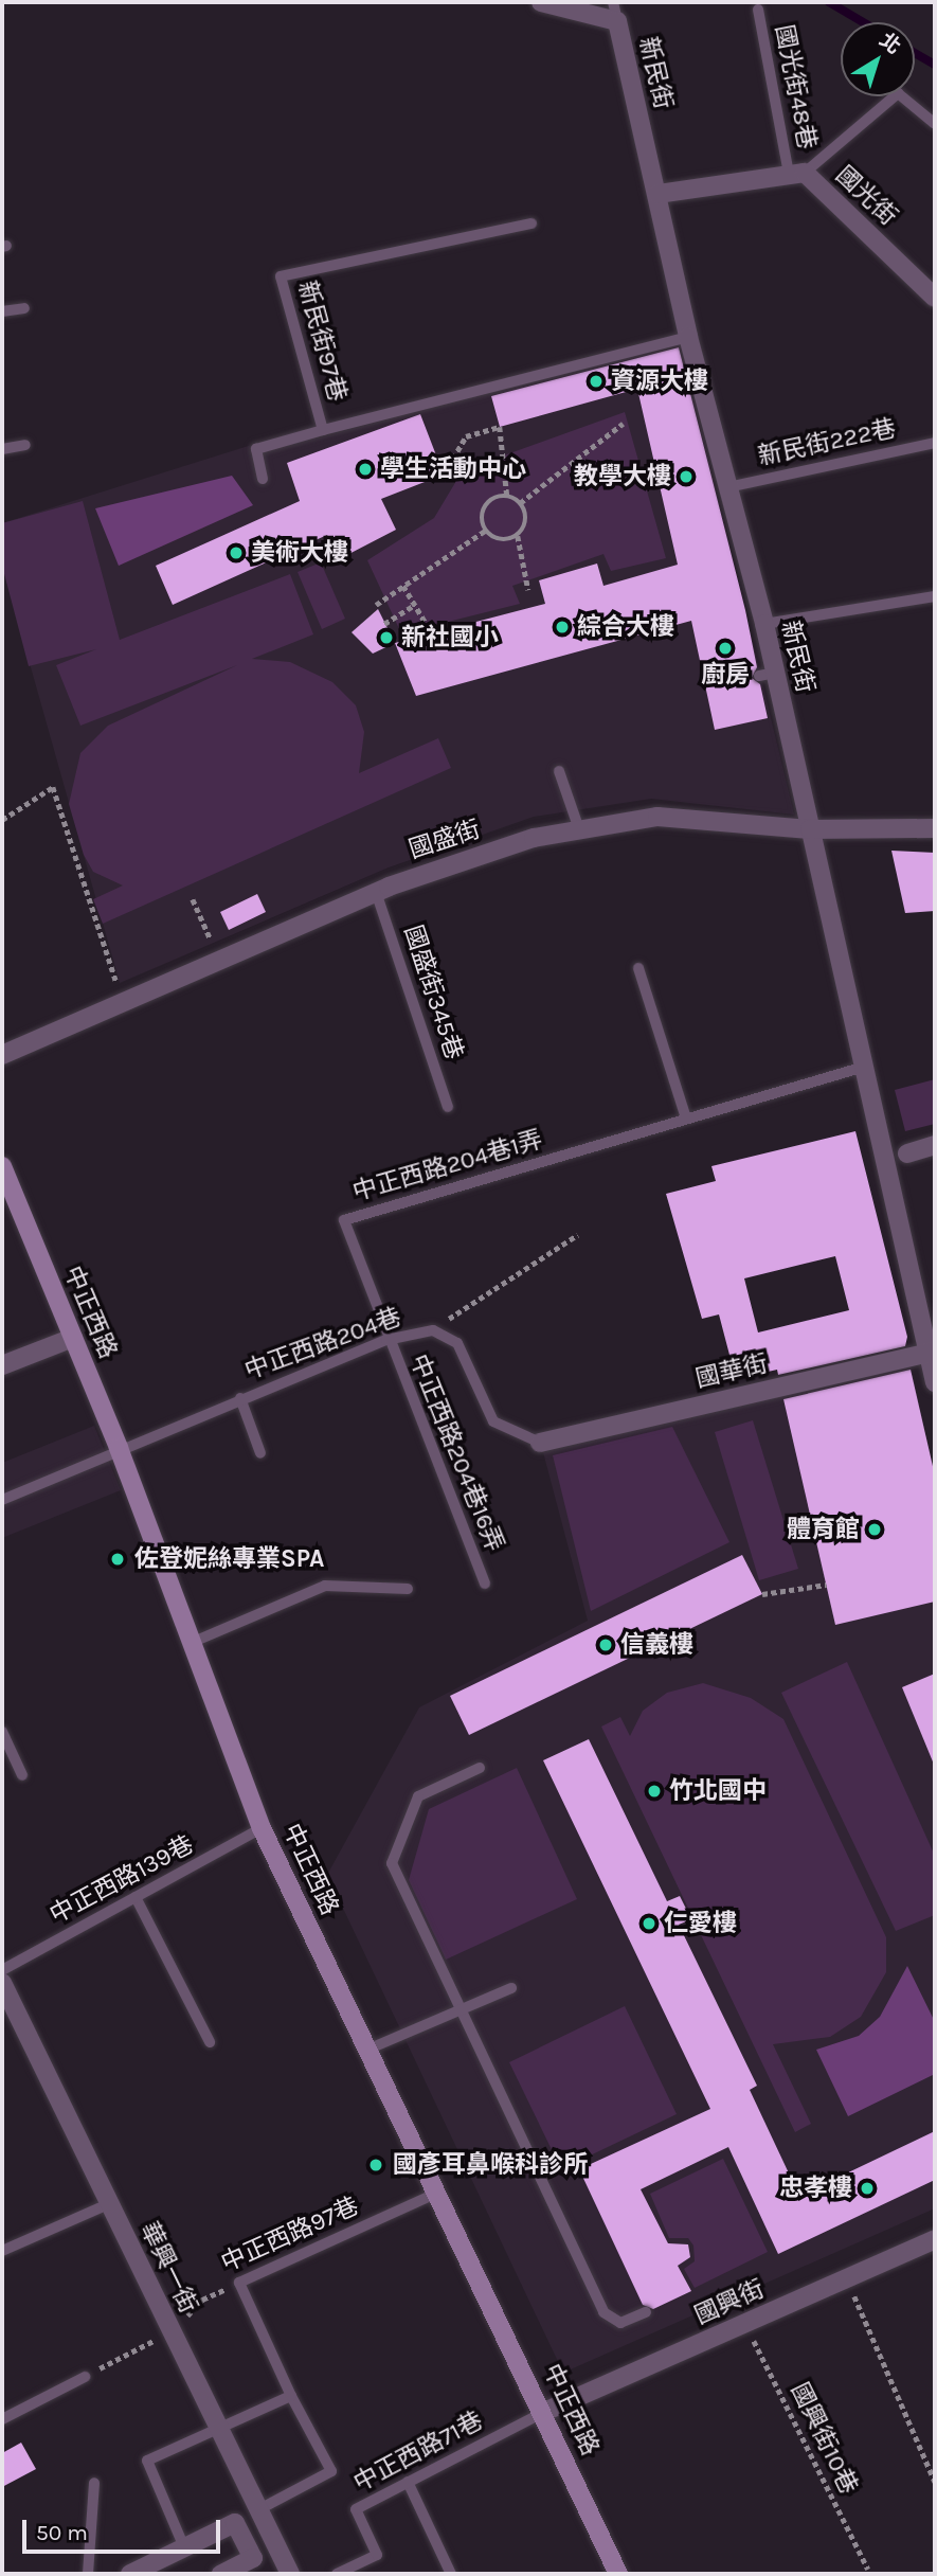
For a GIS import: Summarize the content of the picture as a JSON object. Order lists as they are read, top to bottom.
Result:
{
  "streets": {
    "main road": ["中正西路"],
    "street": [
      "新民街",
      "國光街",
      "國盛街",
      "國華街",
      "華興一街",
      "國興街"
    ],
    "lane": [
      "國光街48巷",
      "新民街97巷",
      "新民街222巷",
      "國盛街345巷",
      "中正西路204巷1弄",
      "中正西路204巷",
      "中正西路204巷16弄",
      "中正西路139巷",
      "中正西路97巷",
      "中正西路71巷"
    ],
    "path": ["國興街10巷"]
  },
  "crossings": [
    ["新民街", "新民街97巷"],
    ["新民街", "新民街222巷"],
    ["新民街", "國盛街"],
    ["新民街", "中正西路204巷1弄"],
    ["新民街", "國華街"],
    ["國光街48巷", "國光街"],
    ["國盛街", "國盛街345巷"],
    ["中正西路204巷1弄", "中正西路204巷"],
    ["中正西路204巷1弄", "中正西路204巷16弄"],
    ["中正西路", "中正西路204巷"],
    ["中正西路", "中正西路139巷"],
    ["中正西路", "中正西路97巷"],
    ["中正西路", "國興街"],
    ["中正西路", "中正西路71巷"],
    ["中正西路204巷", "國華街"],
    ["中正西路204巷", "中正西路204巷16弄"],
    ["中正西路97巷", "華興一街"],
    ["國興街", "國興街10巷"],
    ["國興街", "中正西路71巷"]
  ],
  "places": [
    "資源大樓",
    "學生活動中心",
    "教學大樓",
    "美術大樓",
    "綜合大樓",
    "新社國小",
    "廚房",
    "體育館",
    "佐登妮絲專業SPA",
    "信義樓",
    "竹北國中",
    "仁愛樓",
    "國彥耳鼻喉科診所",
    "忠孝樓"
  ],
  "scale_bar": "50 m",
  "north": "top right"
}
